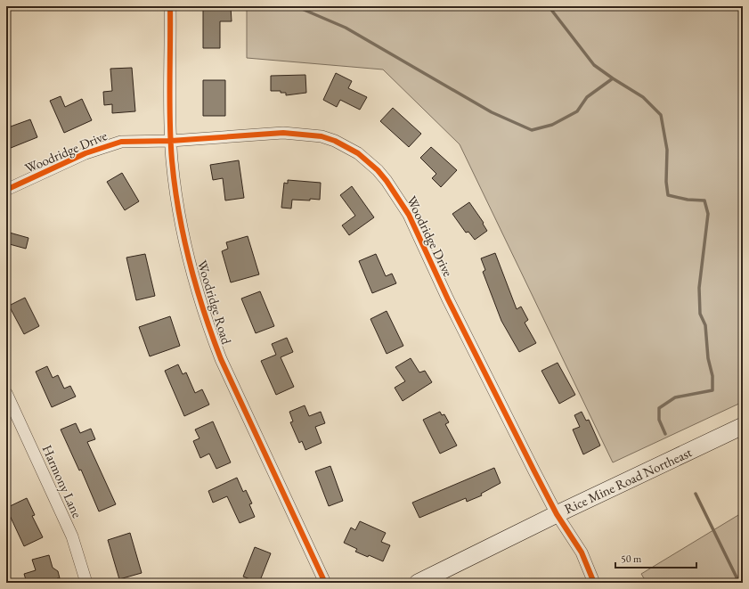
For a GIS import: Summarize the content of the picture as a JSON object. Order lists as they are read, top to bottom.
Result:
{
  "streets": {
    "main road": ["Rice Mine Road Northeast"],
    "street": ["Woodridge Drive", "Woodridge Road", "Harmony Lane"]
  },
  "crossings": [
    ["Woodridge Drive", "Woodridge Road"],
    ["Woodridge Drive", "Rice Mine Road Northeast"]
  ],
  "scale_bar": "50 m"
}
